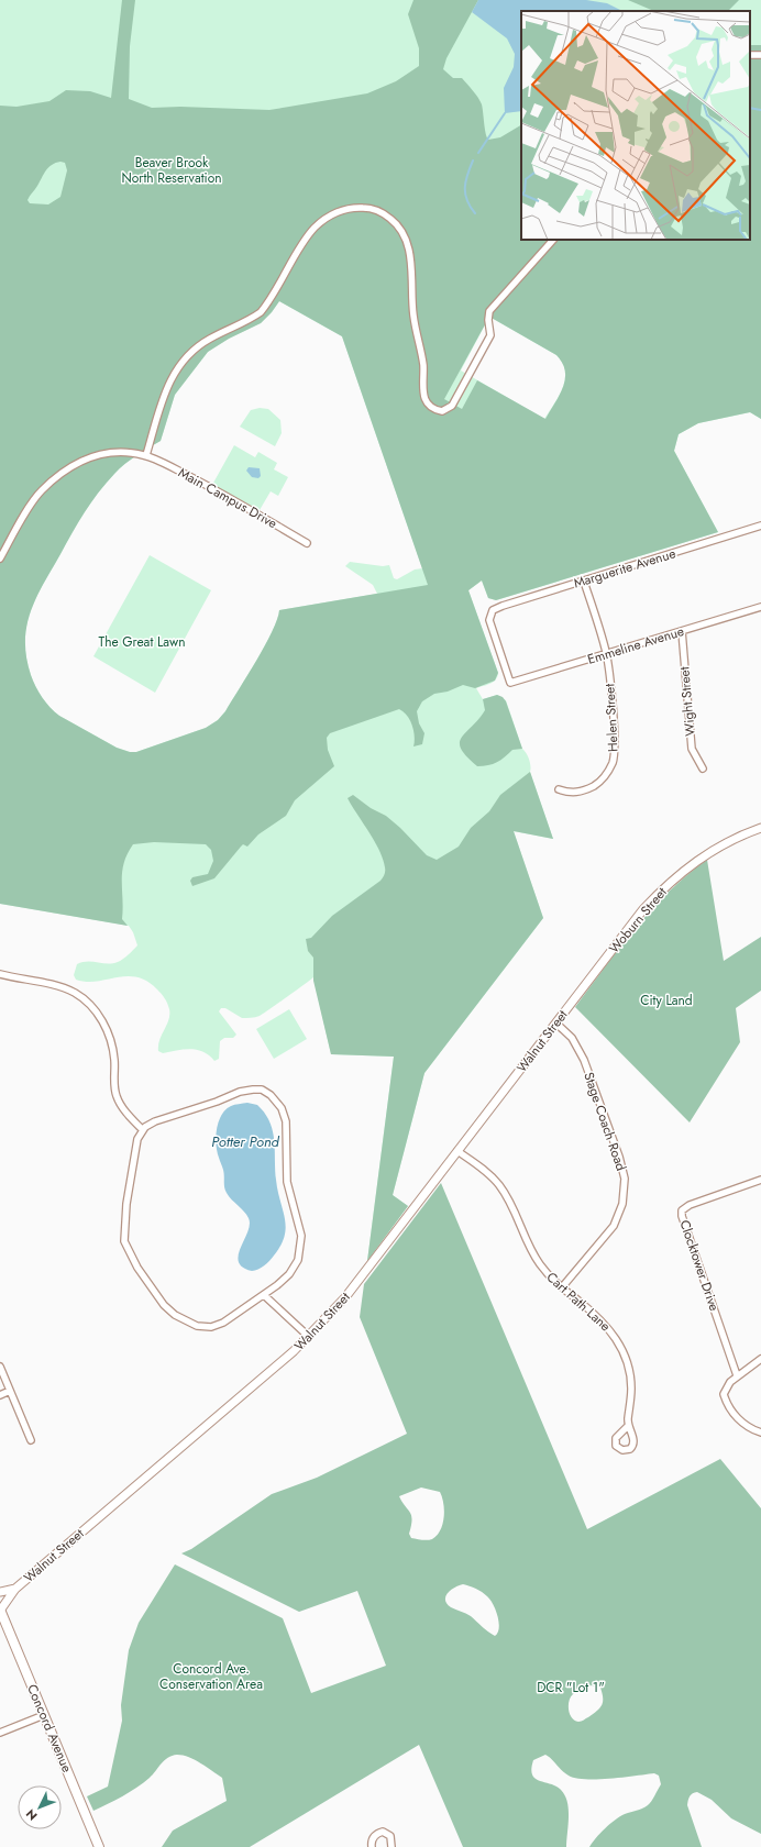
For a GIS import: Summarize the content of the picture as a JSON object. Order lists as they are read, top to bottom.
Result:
{
  "streets": {
    "main road": ["Concord Avenue"],
    "street": [
      "Main Campus Drive",
      "Marguerite Avenue",
      "Emmeline Avenue",
      "Wight Street",
      "Helen Street",
      "Woburn Street",
      "Walnut Street",
      "Stage Coach Road",
      "Clocktower Drive",
      "Cart Path Lane"
    ]
  },
  "crossings": [
    ["Marguerite Avenue", "Emmeline Avenue"],
    ["Marguerite Avenue", "Helen Street"],
    ["Emmeline Avenue", "Wight Street"],
    ["Emmeline Avenue", "Helen Street"],
    ["Woburn Street", "Walnut Street"],
    ["Walnut Street", "Stage Coach Road"],
    ["Walnut Street", "Cart Path Lane"],
    ["Walnut Street", "Concord Avenue"],
    ["Stage Coach Road", "Cart Path Lane"]
  ],
  "water": ["Potter Pond"],
  "parks": [
    "Beaver Brook North Reservation",
    "The Great Lawn",
    "City Land",
    "Concord Ave. Conservation Area",
    "DCR \"Lot 1\""
  ],
  "north": "bottom left"
}
